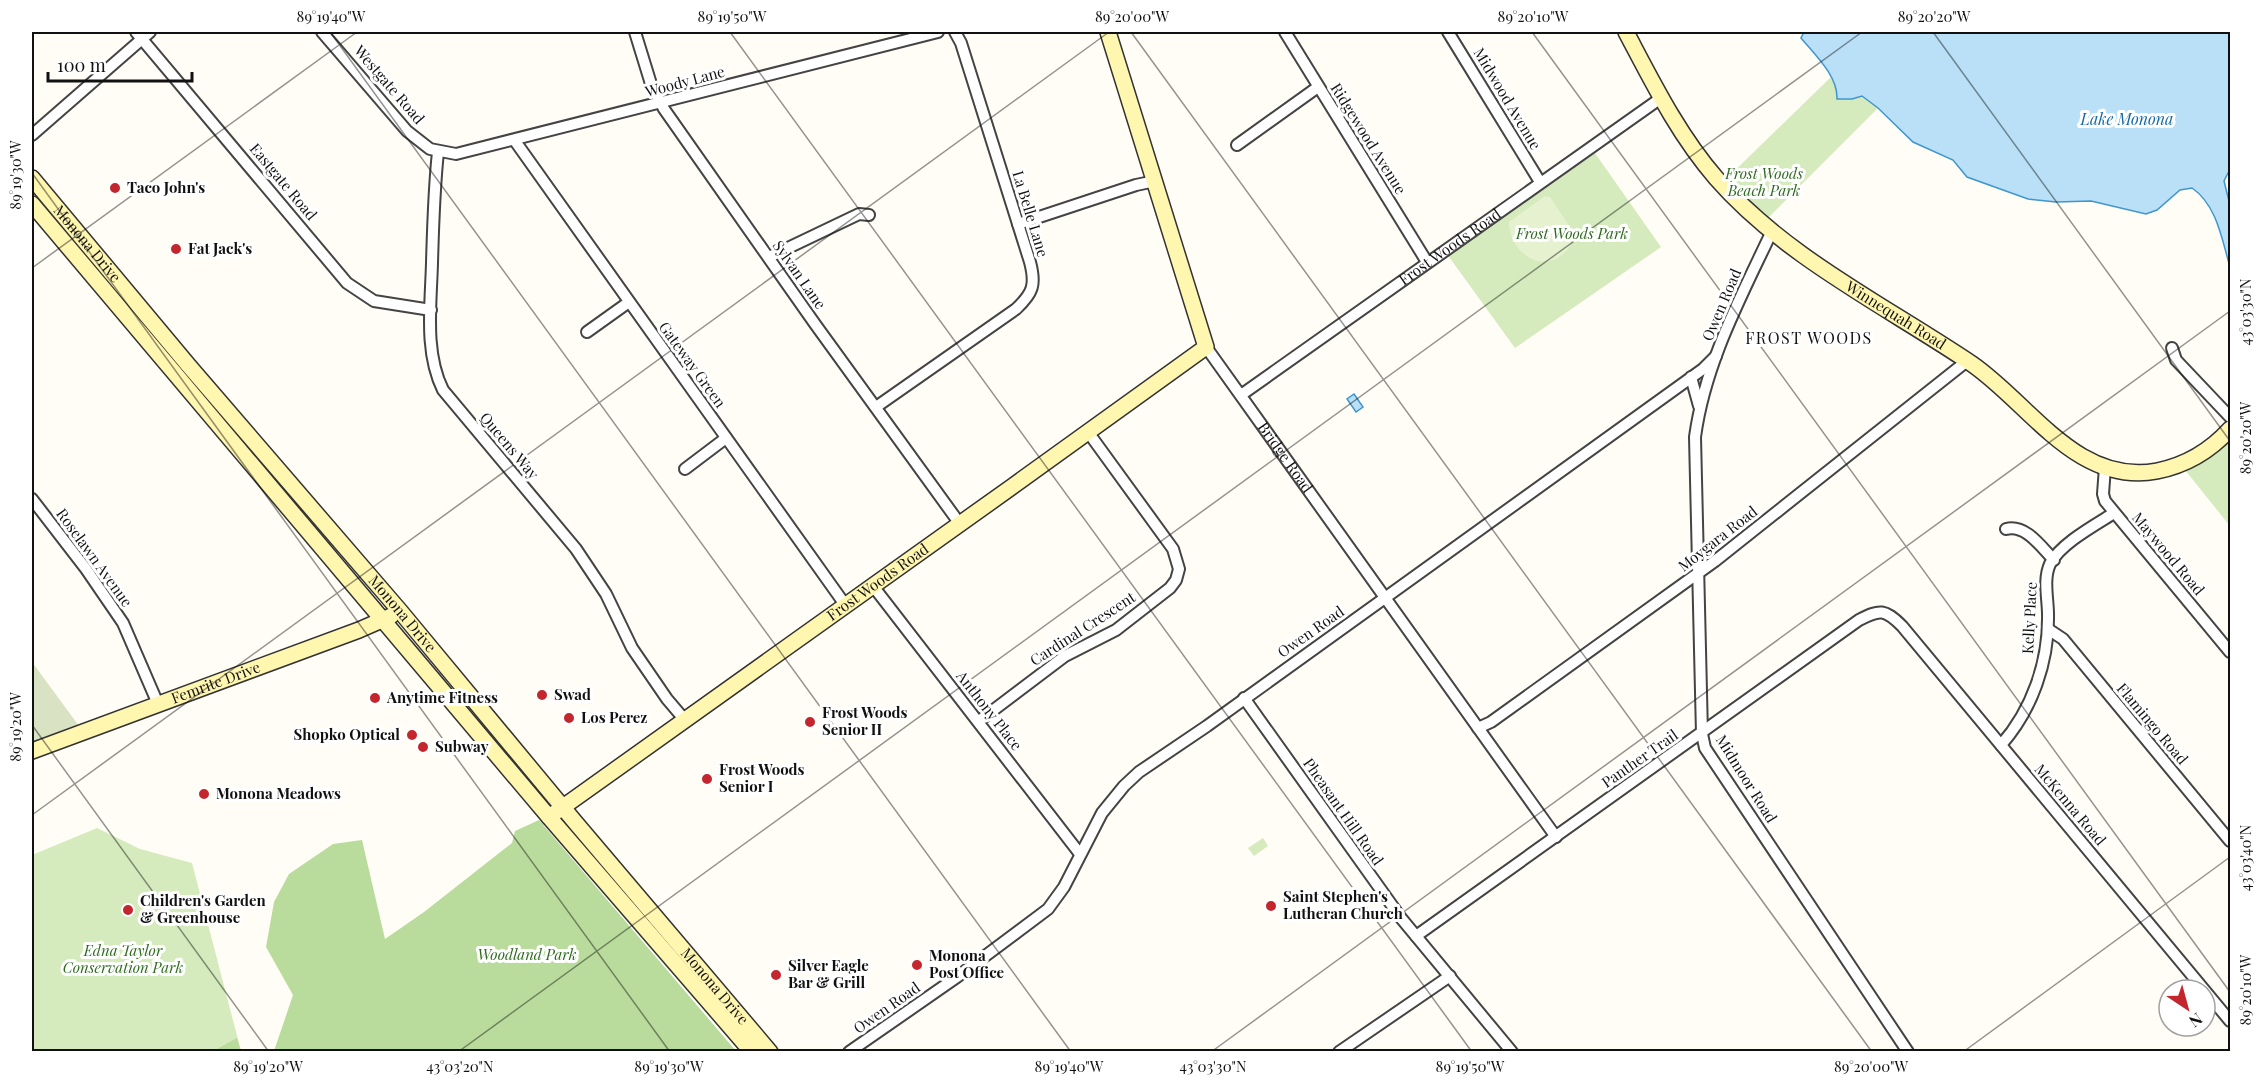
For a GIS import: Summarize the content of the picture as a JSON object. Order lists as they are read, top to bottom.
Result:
{
  "streets": {
    "street": [
      "Woody Lane",
      "Westgate Road",
      "Midwood Avenue",
      "Ridgewood Avenue",
      "Eastgate Road",
      "La Belle Lane",
      "Monona Drive",
      "Frost Woods Road",
      "Sylvan Lane",
      "Owen Road",
      "Winnequah Road",
      "Gateway Green",
      "Queens Way",
      "Bridge Road",
      "Moygara Road",
      "Maywood Road",
      "Roselawn Avenue",
      "Kelly Place",
      "Cardinal Crescent",
      "Femrite Drive",
      "Anthony Place",
      "Flamingo Road",
      "Panther Trail",
      "Midmoor Road",
      "McKenna Road",
      "Pheasant Hill Road"
    ]
  },
  "crossings": [
    ["Woody Lane", "Westgate Road"],
    ["Woody Lane", "Sylvan Lane"],
    ["Woody Lane", "Gateway Green"],
    ["Woody Lane", "Queens Way"],
    ["Westgate Road", "Queens Way"],
    ["Midwood Avenue", "Frost Woods Road"],
    ["Ridgewood Avenue", "Frost Woods Road"],
    ["Eastgate Road", "Queens Way"],
    ["La Belle Lane", "Sylvan Lane"],
    ["Monona Drive", "Frost Woods Road"],
    ["Monona Drive", "Femrite Drive"],
    ["Frost Woods Road", "Sylvan Lane"],
    ["Frost Woods Road", "Winnequah Road"],
    ["Frost Woods Road", "Gateway Green"],
    ["Frost Woods Road", "Queens Way"],
    ["Frost Woods Road", "Bridge Road"],
    ["Frost Woods Road", "Cardinal Crescent"],
    ["Frost Woods Road", "Anthony Place"],
    ["Owen Road", "Winnequah Road"],
    ["Owen Road", "Bridge Road"],
    ["Owen Road", "Anthony Place"],
    ["Owen Road", "Midmoor Road"],
    ["Owen Road", "Pheasant Hill Road"],
    ["Winnequah Road", "Moygara Road"],
    ["Winnequah Road", "Maywood Road"],
    ["Bridge Road", "Moygara Road"],
    ["Bridge Road", "Panther Trail"],
    ["Moygara Road", "Midmoor Road"],
    ["Roselawn Avenue", "Femrite Drive"],
    ["Kelly Place", "Flamingo Road"],
    ["Kelly Place", "McKenna Road"],
    ["Cardinal Crescent", "Anthony Place"],
    ["Panther Trail", "Midmoor Road"],
    ["Panther Trail", "McKenna Road"],
    ["Panther Trail", "Pheasant Hill Road"]
  ],
  "districts": ["FROST WOODS"],
  "water": ["Lake Monona"],
  "parks": [
    "Frost Woods Beach Park",
    "Frost Woods Park",
    "Edna Taylor Conservation Park",
    "Woodland Park"
  ],
  "places": [
    "Taco John's",
    "Fat Jack's",
    "Swad",
    "Anytime Fitness",
    "Los Perez",
    "Frost Woods Senior II",
    "Shopko Optical",
    "Subway",
    "Frost Woods Senior I",
    "Monona Meadows",
    "Saint Stephen's Lutheran Church",
    "Children's Garden & Greenhouse",
    "Monona Post Office",
    "Silver Eagle Bar & Grill"
  ],
  "scale_bar": "100 m",
  "north": "bottom right",
  "coordinates": [
    "89°19'40\"W",
    "89°19'50\"W",
    "89°20'00\"W",
    "89°20'10\"W",
    "89°20'20\"W",
    "89°19'30\"W",
    "43°03'30\"N",
    "89°19'20\"W",
    "43°03'40\"N",
    "43°03'20\"N"
  ]
}
